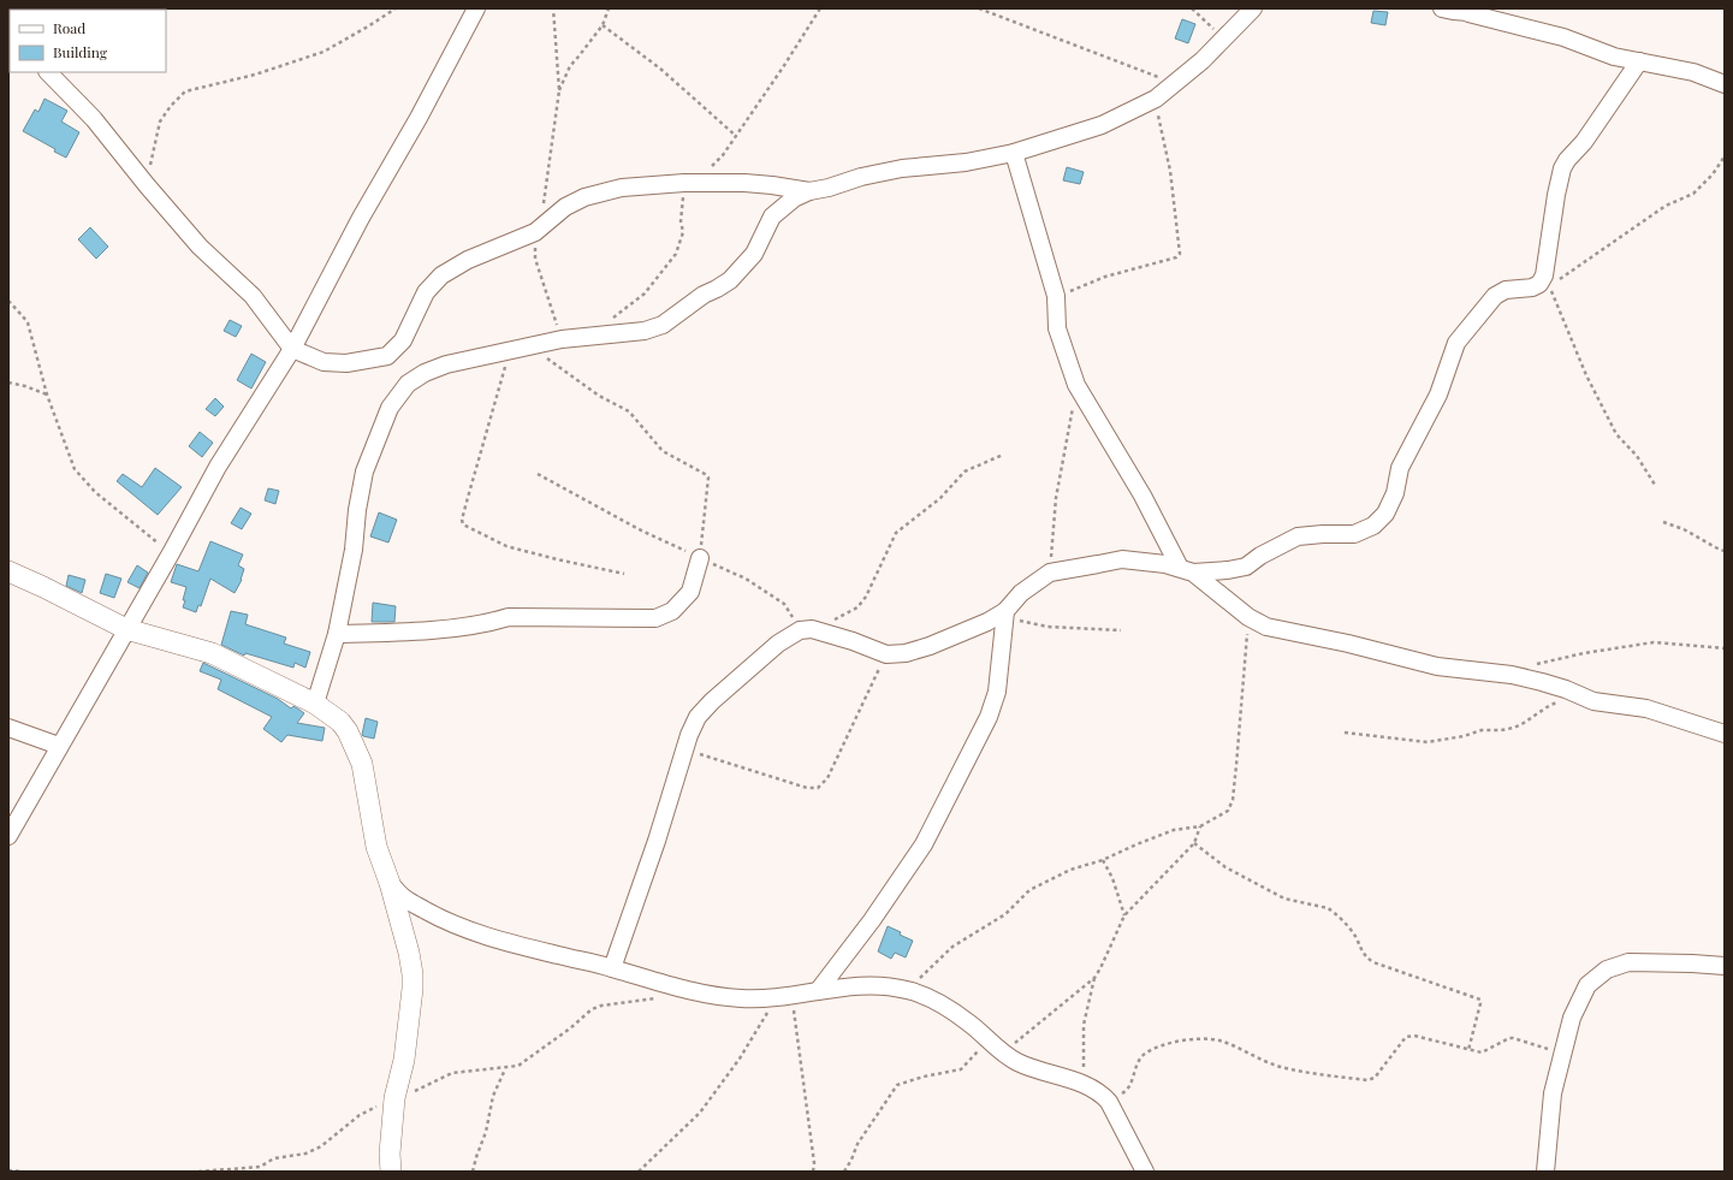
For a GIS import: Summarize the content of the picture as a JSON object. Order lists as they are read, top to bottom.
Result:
{
  "legend": ["Road", "Building"]
}
